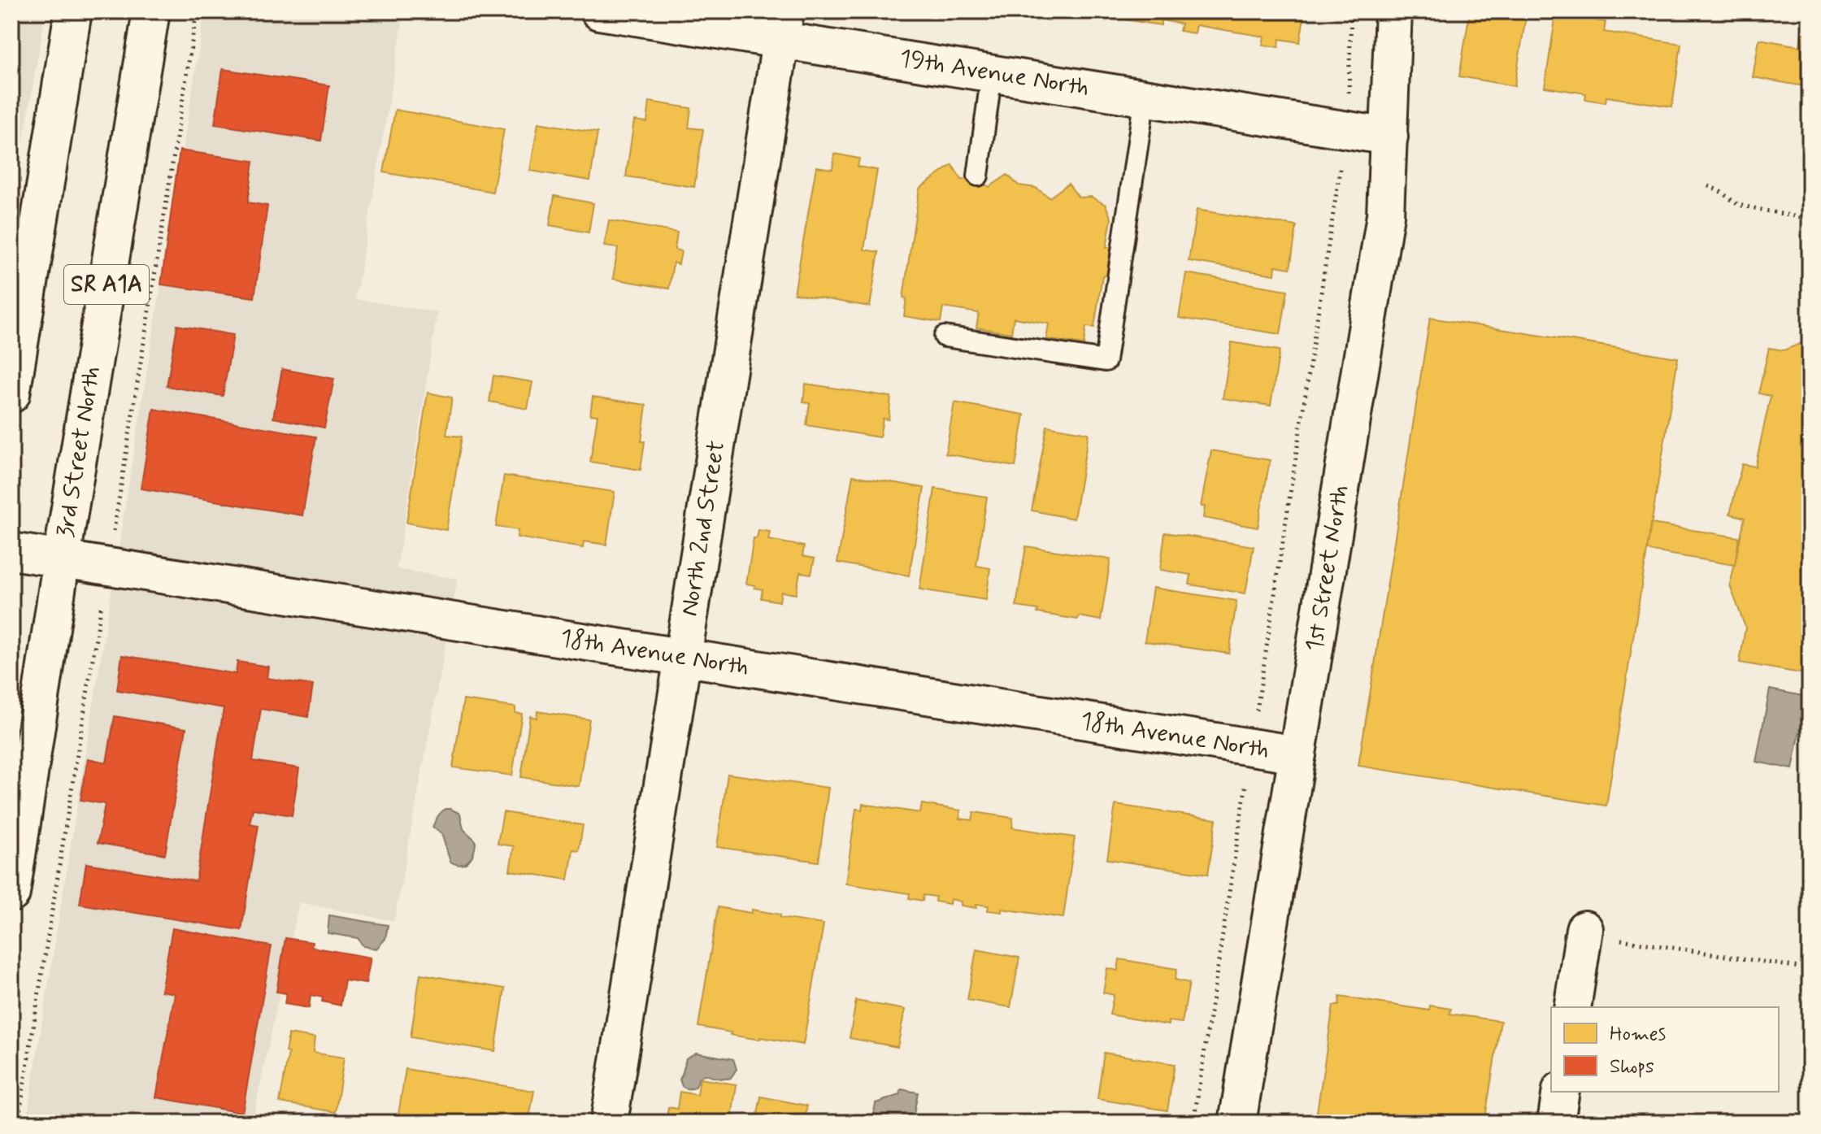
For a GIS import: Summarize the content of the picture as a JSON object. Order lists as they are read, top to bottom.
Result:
{
  "streets": {
    "street": [
      "19th Avenue North",
      "SR A1A",
      "3rd Street North",
      "North 2nd Street",
      "1st Street North",
      "18th Avenue North"
    ]
  },
  "crossings": [
    ["19th Avenue North", "North 2nd Street"],
    ["19th Avenue North", "1st Street North"],
    ["3rd Street North", "18th Avenue North"],
    ["North 2nd Street", "18th Avenue North"],
    ["1st Street North", "18th Avenue North"]
  ],
  "legend": ["Homes", "Shops"]
}
